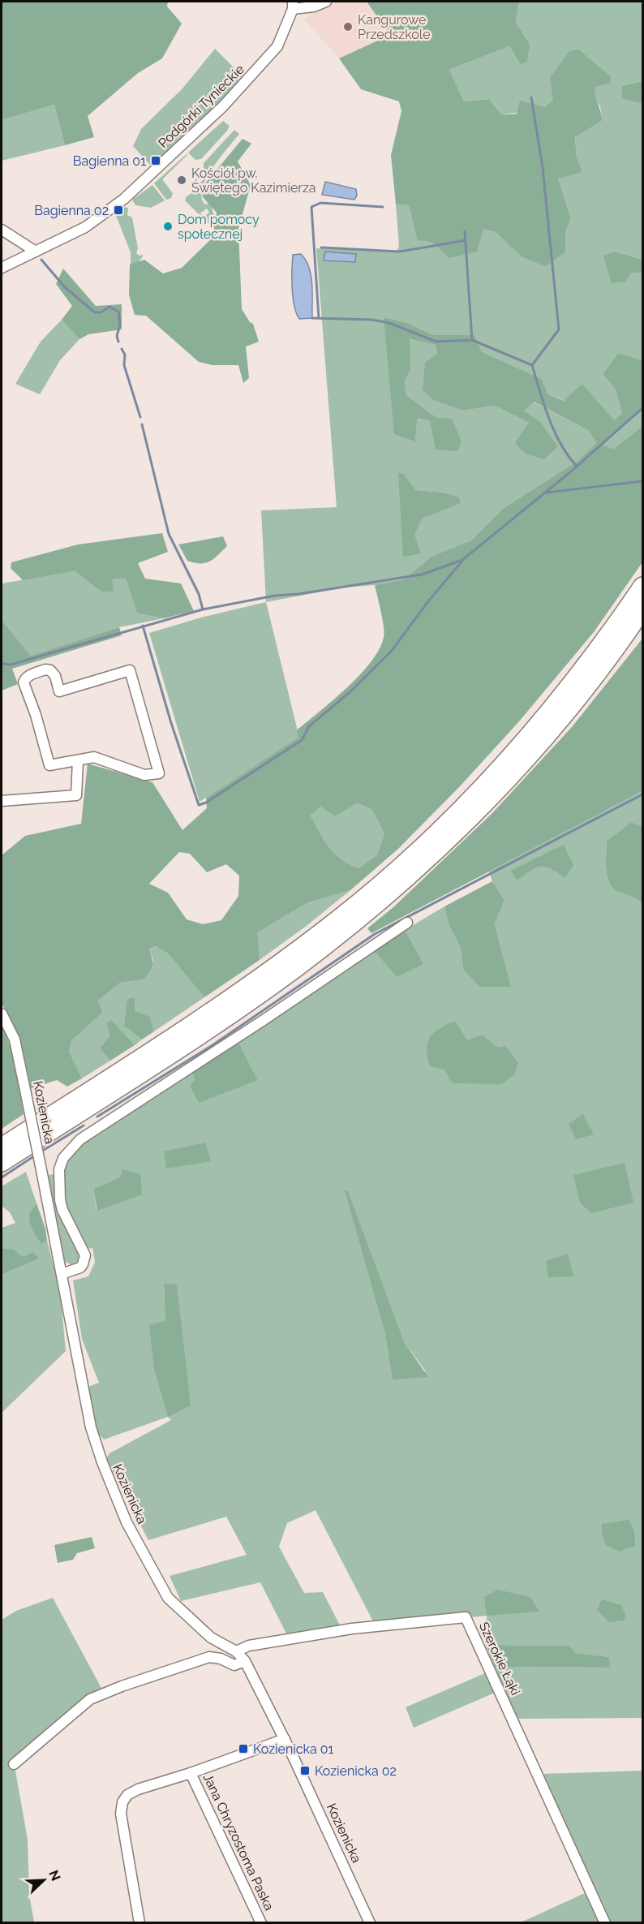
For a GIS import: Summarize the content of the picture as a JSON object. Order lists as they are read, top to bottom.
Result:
{
  "streets": {
    "street": [
      "Podgórki Tynieckie",
      "Kozienicka",
      "Szerokie Łąki",
      "Jana Chryzostoma Paska"
    ]
  },
  "crossings": [
    ["Kozienicka", "Szerokie Łąki"]
  ],
  "places": {
    "other": ["Kangurowe Przedszkole", "Kościół pw. Świętego Kazimierza", "Dom pomocy społecznej"],
    "transit": [
      "Bagienna 01",
      "Bagienna 02",
      "Kozienicka 01",
      "Kozienicka 02"
    ]
  },
  "north": "top right"
}
